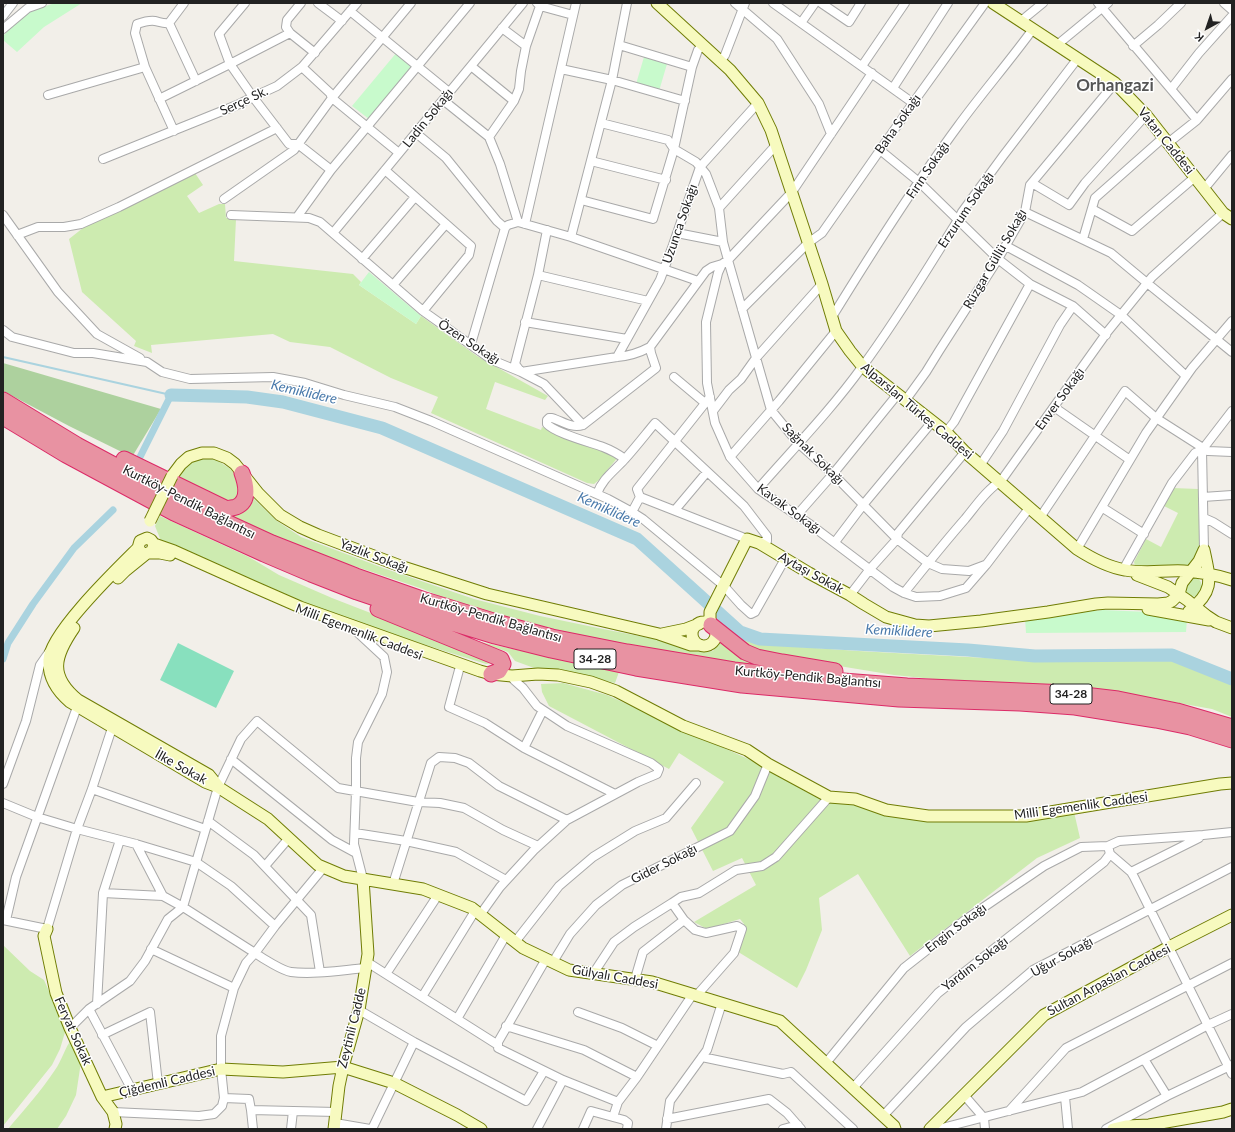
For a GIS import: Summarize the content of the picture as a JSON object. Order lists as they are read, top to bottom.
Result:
{
  "streets": {
    "highway": ["Kurtköy-Pendik Bağlantısı", "34-28"],
    "street": [
      "Serçe Sk.",
      "Ladin Sokağı",
      "Baha Sokağı",
      "Vatan Caddesi",
      "Fırın Sokağı",
      "Erzurum Sokağı",
      "Uzunca Sokağı",
      "Rüzgar Güllü Sokağı",
      "Özen Sokağı",
      "Enver Sokağı",
      "Alparslan Türkeş Caddesi",
      "Sağnak Sokağı",
      "Kavak Sokağı",
      "Yazlık Sokağı",
      "Aytaşı Sokak",
      "Milli Egemenlik Caddesi",
      "İlke Sokak",
      "Gider Sokağı",
      "Engin Sokağı",
      "Uğur Sokağı",
      "Yardım Sokağı",
      "Gülyalı Caddesi",
      "Sultan Arpaslan Caddesi",
      "Zeytinli Cadde",
      "Feryat Sokak",
      "Çiğdemli Caddesi"
    ]
  },
  "crossings": [
    ["Ladin Sokağı", "Özen Sokağı"],
    ["Baha Sokağı", "Alparslan Türkeş Caddesi"],
    ["Baha Sokağı", "Sağnak Sokağı"],
    ["Vatan Caddesi", "Fırın Sokağı"],
    ["Vatan Caddesi", "Erzurum Sokağı"],
    ["Vatan Caddesi", "Rüzgar Güllü Sokağı"],
    ["Vatan Caddesi", "Enver Sokağı"],
    ["Fırın Sokağı", "Alparslan Türkeş Caddesi"],
    ["Erzurum Sokağı", "Alparslan Türkeş Caddesi"],
    ["Erzurum Sokağı", "Sağnak Sokağı"],
    ["Erzurum Sokağı", "Kavak Sokağı"],
    ["Uzunca Sokağı", "Alparslan Türkeş Caddesi"],
    ["Uzunca Sokağı", "Sağnak Sokağı"],
    ["Rüzgar Güllü Sokağı", "Alparslan Türkeş Caddesi"],
    ["Rüzgar Güllü Sokağı", "Sağnak Sokağı"],
    ["Rüzgar Güllü Sokağı", "Kavak Sokağı"],
    ["Enver Sokağı", "Alparslan Türkeş Caddesi"],
    ["Enver Sokağı", "Sağnak Sokağı"],
    ["Enver Sokağı", "Kavak Sokağı"],
    ["Sağnak Sokağı", "Kavak Sokağı"],
    ["Yazlık Sokağı", "Milli Egemenlik Caddesi"],
    ["Yazlık Sokağı", "İlke Sokak"],
    ["Milli Egemenlik Caddesi", "İlke Sokak"],
    ["Milli Egemenlik Caddesi", "Gider Sokağı"],
    ["İlke Sokak", "Gülyalı Caddesi"],
    ["Gider Sokağı", "Gülyalı Caddesi"],
    ["Engin Sokağı", "Yardım Sokağı"],
    ["Engin Sokağı", "Gülyalı Caddesi"],
    ["Uğur Sokağı", "Gülyalı Caddesi"],
    ["Yardım Sokağı", "Gülyalı Caddesi"],
    ["Gülyalı Caddesi", "Zeytinli Cadde"],
    ["Zeytinli Cadde", "Çiğdemli Caddesi"],
    ["Feryat Sokak", "Çiğdemli Caddesi"]
  ],
  "districts": ["Orhangazi"],
  "water": ["Kemiklidere"],
  "north": "bottom left"
}
